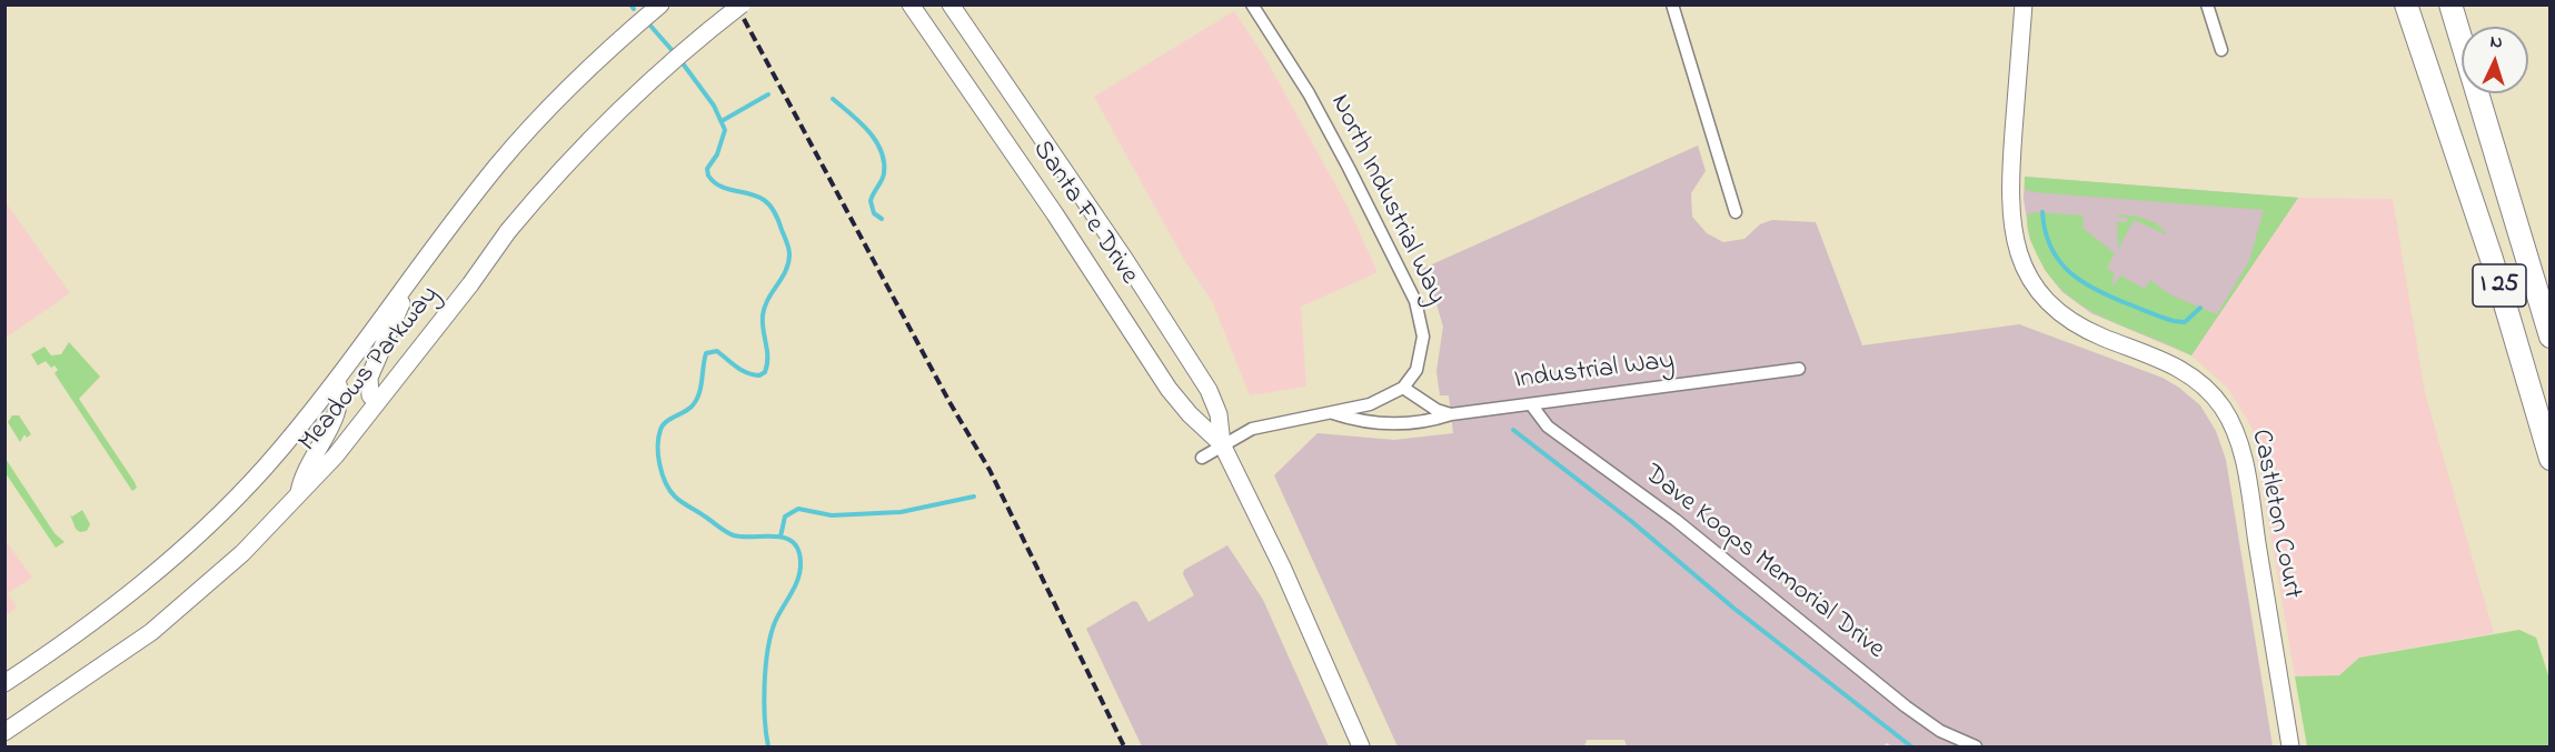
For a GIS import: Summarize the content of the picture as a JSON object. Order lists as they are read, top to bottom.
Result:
{
  "streets": {
    "highway": ["I 25"],
    "main road": ["Santa Fe Drive", "Meadows Parkway", "Castleton Court"],
    "street": ["North Industrial Way", "Industrial Way", "Dave Koops Memorial Drive"]
  },
  "crossings": [
    ["Industrial Way", "Dave Koops Memorial Drive"]
  ],
  "north": "top"
}
